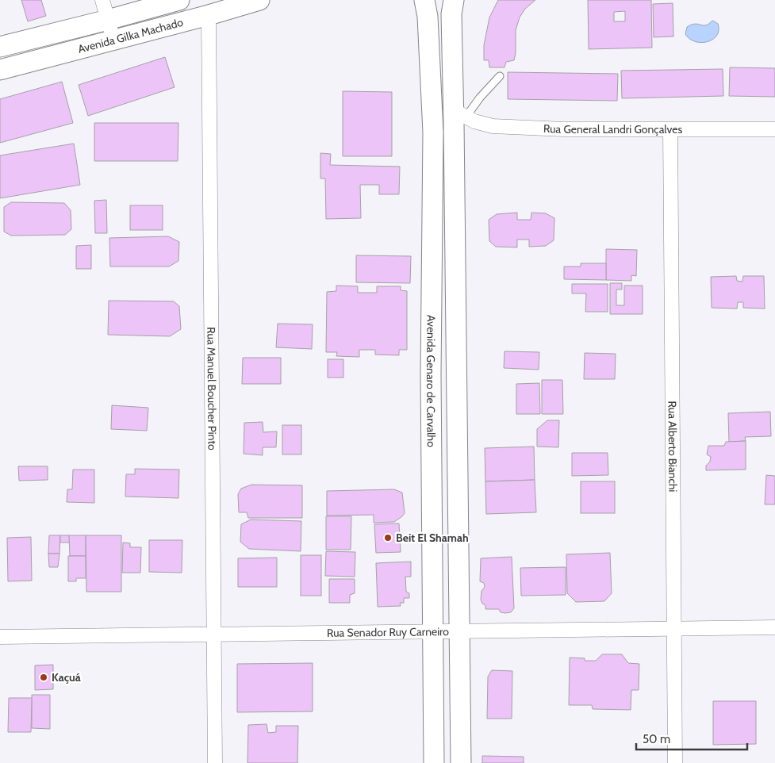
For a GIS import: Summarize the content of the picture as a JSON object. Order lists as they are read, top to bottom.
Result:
{
  "streets": {
    "street": [
      "Avenida Gilka Machado",
      "Rua General Landri Gonçalves",
      "Avenida Genaro de Carvalho",
      "Rua Manuel Boucher Pinto",
      "Rua Alberto Bianchi",
      "Rua Senador Ruy Carneiro"
    ]
  },
  "crossings": [
    ["Avenida Gilka Machado", "Rua Manuel Boucher Pinto"],
    ["Rua General Landri Gonçalves", "Rua Alberto Bianchi"],
    ["Avenida Genaro de Carvalho", "Rua Senador Ruy Carneiro"],
    ["Rua Manuel Boucher Pinto", "Rua Senador Ruy Carneiro"],
    ["Rua Alberto Bianchi", "Rua Senador Ruy Carneiro"]
  ],
  "places": ["Beit El Shamah", "Kaçuá"],
  "scale_bar": "50 m"
}
